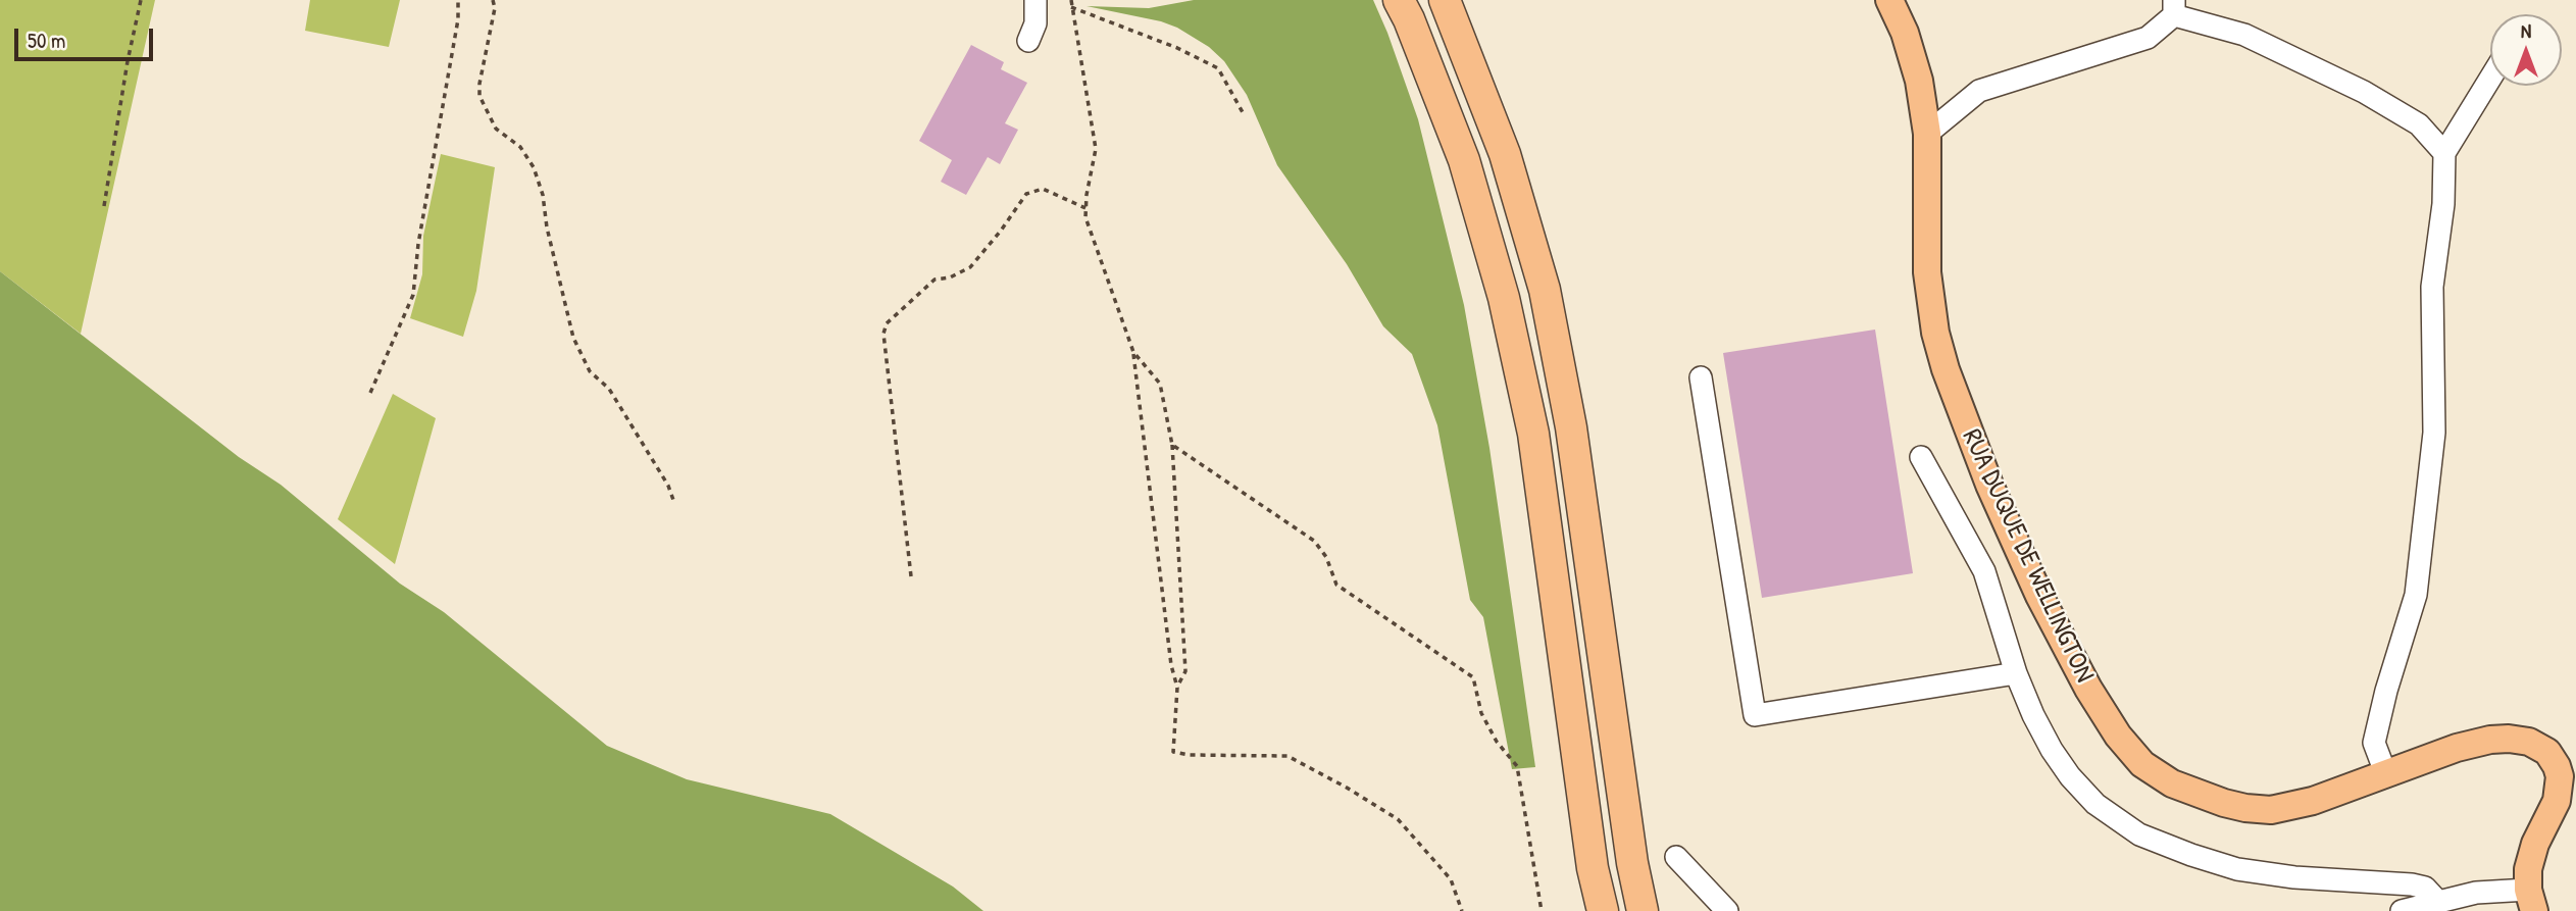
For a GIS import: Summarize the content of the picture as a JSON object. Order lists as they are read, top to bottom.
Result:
{
  "streets": {
    "main road": ["RUA DUQUE DE WELLINGTON"]
  },
  "scale_bar": "50 m",
  "north": "top"
}
